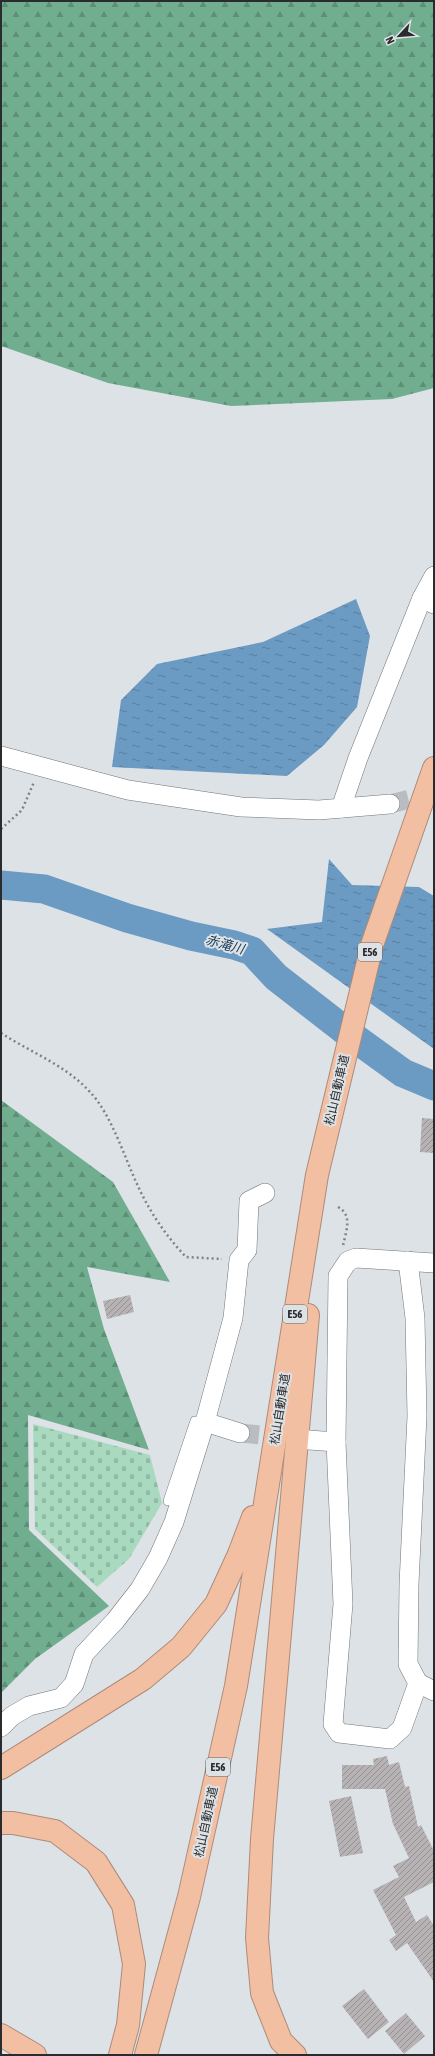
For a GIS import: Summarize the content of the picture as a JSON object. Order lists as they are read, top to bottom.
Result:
{
  "streets": {
    "highway": ["E56", "松山自動車道"]
  },
  "water": ["赤滝川"],
  "north": "bottom left"
}
